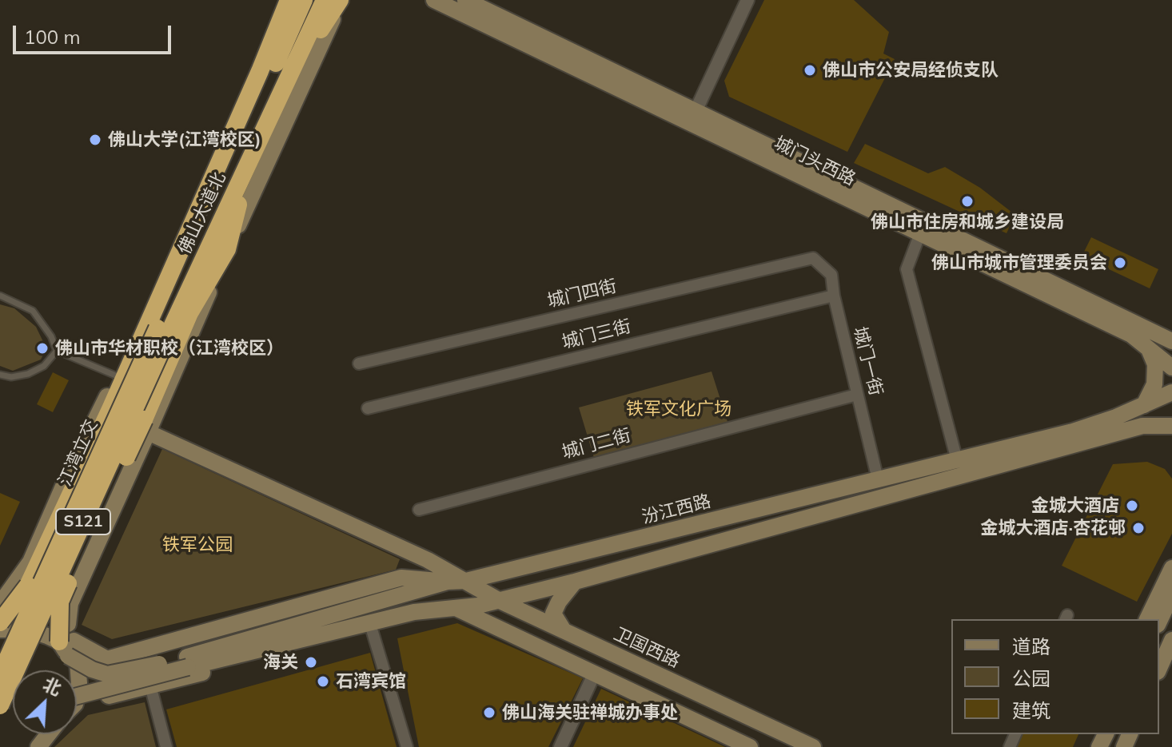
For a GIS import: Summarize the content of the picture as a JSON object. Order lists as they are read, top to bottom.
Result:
{
  "streets": {
    "highway": ["佛山大道北", "江湾立交", "S121"],
    "main road": ["城门头西路", "汾江西路", "卫国西路"],
    "street": [
      "城门四街",
      "城门三街",
      "城门一街",
      "城门二街"
    ]
  },
  "crossings": [
    ["佛山大道北", "江湾立交"],
    ["佛山大道北", "S121"],
    ["城门四街", "城门一街"],
    ["城门三街", "城门一街"],
    ["城门一街", "城门二街"],
    ["城门一街", "汾江西路"],
    ["江湾立交", "S121"],
    ["汾江西路", "卫国西路"]
  ],
  "parks": ["铁军文化广场", "铁军公园"],
  "places": [
    "佛山市公安局经侦支队",
    "佛山大学(江湾校区)",
    "佛山市住房和城乡建设局",
    "佛山市城市管理委员会",
    "佛山市华材职校（江湾校区）",
    "金城大酒店",
    "金城大酒店·杏花邨",
    "海关",
    "石湾宾馆",
    "佛山海关驻禅城办事处"
  ],
  "legend": ["道路", "公园", "建筑"],
  "scale_bar": "100 m",
  "north": "top right"
}
